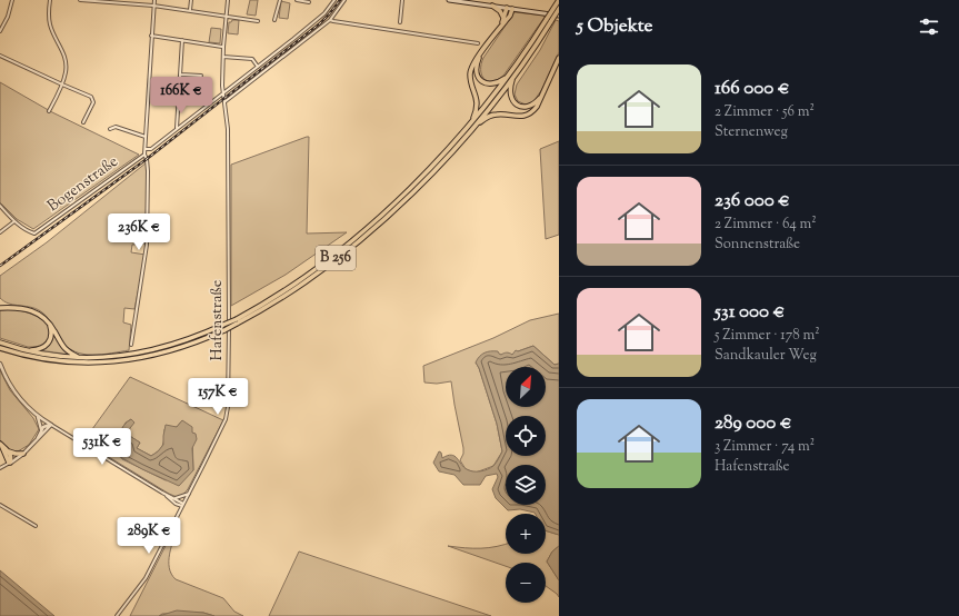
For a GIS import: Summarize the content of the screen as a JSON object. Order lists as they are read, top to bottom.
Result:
{
  "streets": {
    "highway": ["B 256"],
    "street": ["Bogenstraße", "Hafenstraße"]
  },
  "north": "top right",
  "page": {
    "heading": "5 Objekte",
    "list": [
      {
        "name": "166 000 €",
        "note": "2 Zimmer · 56 m² · Sternenweg"
      },
      {
        "name": "236 000 €",
        "note": "2 Zimmer · 64 m² · Sonnenstraße"
      },
      {
        "name": "531 000 €",
        "note": "5 Zimmer · 178 m² · Sandkauler Weg"
      },
      {
        "name": "289 000 €",
        "note": "3 Zimmer · 74 m² · Hafenstraße"
      }
    ],
    "price": [
      "166K €",
      "236K €",
      "157K €",
      "531K €",
      "289K €"
    ],
    "map_buttons": ["+", "−"]
  }
}
